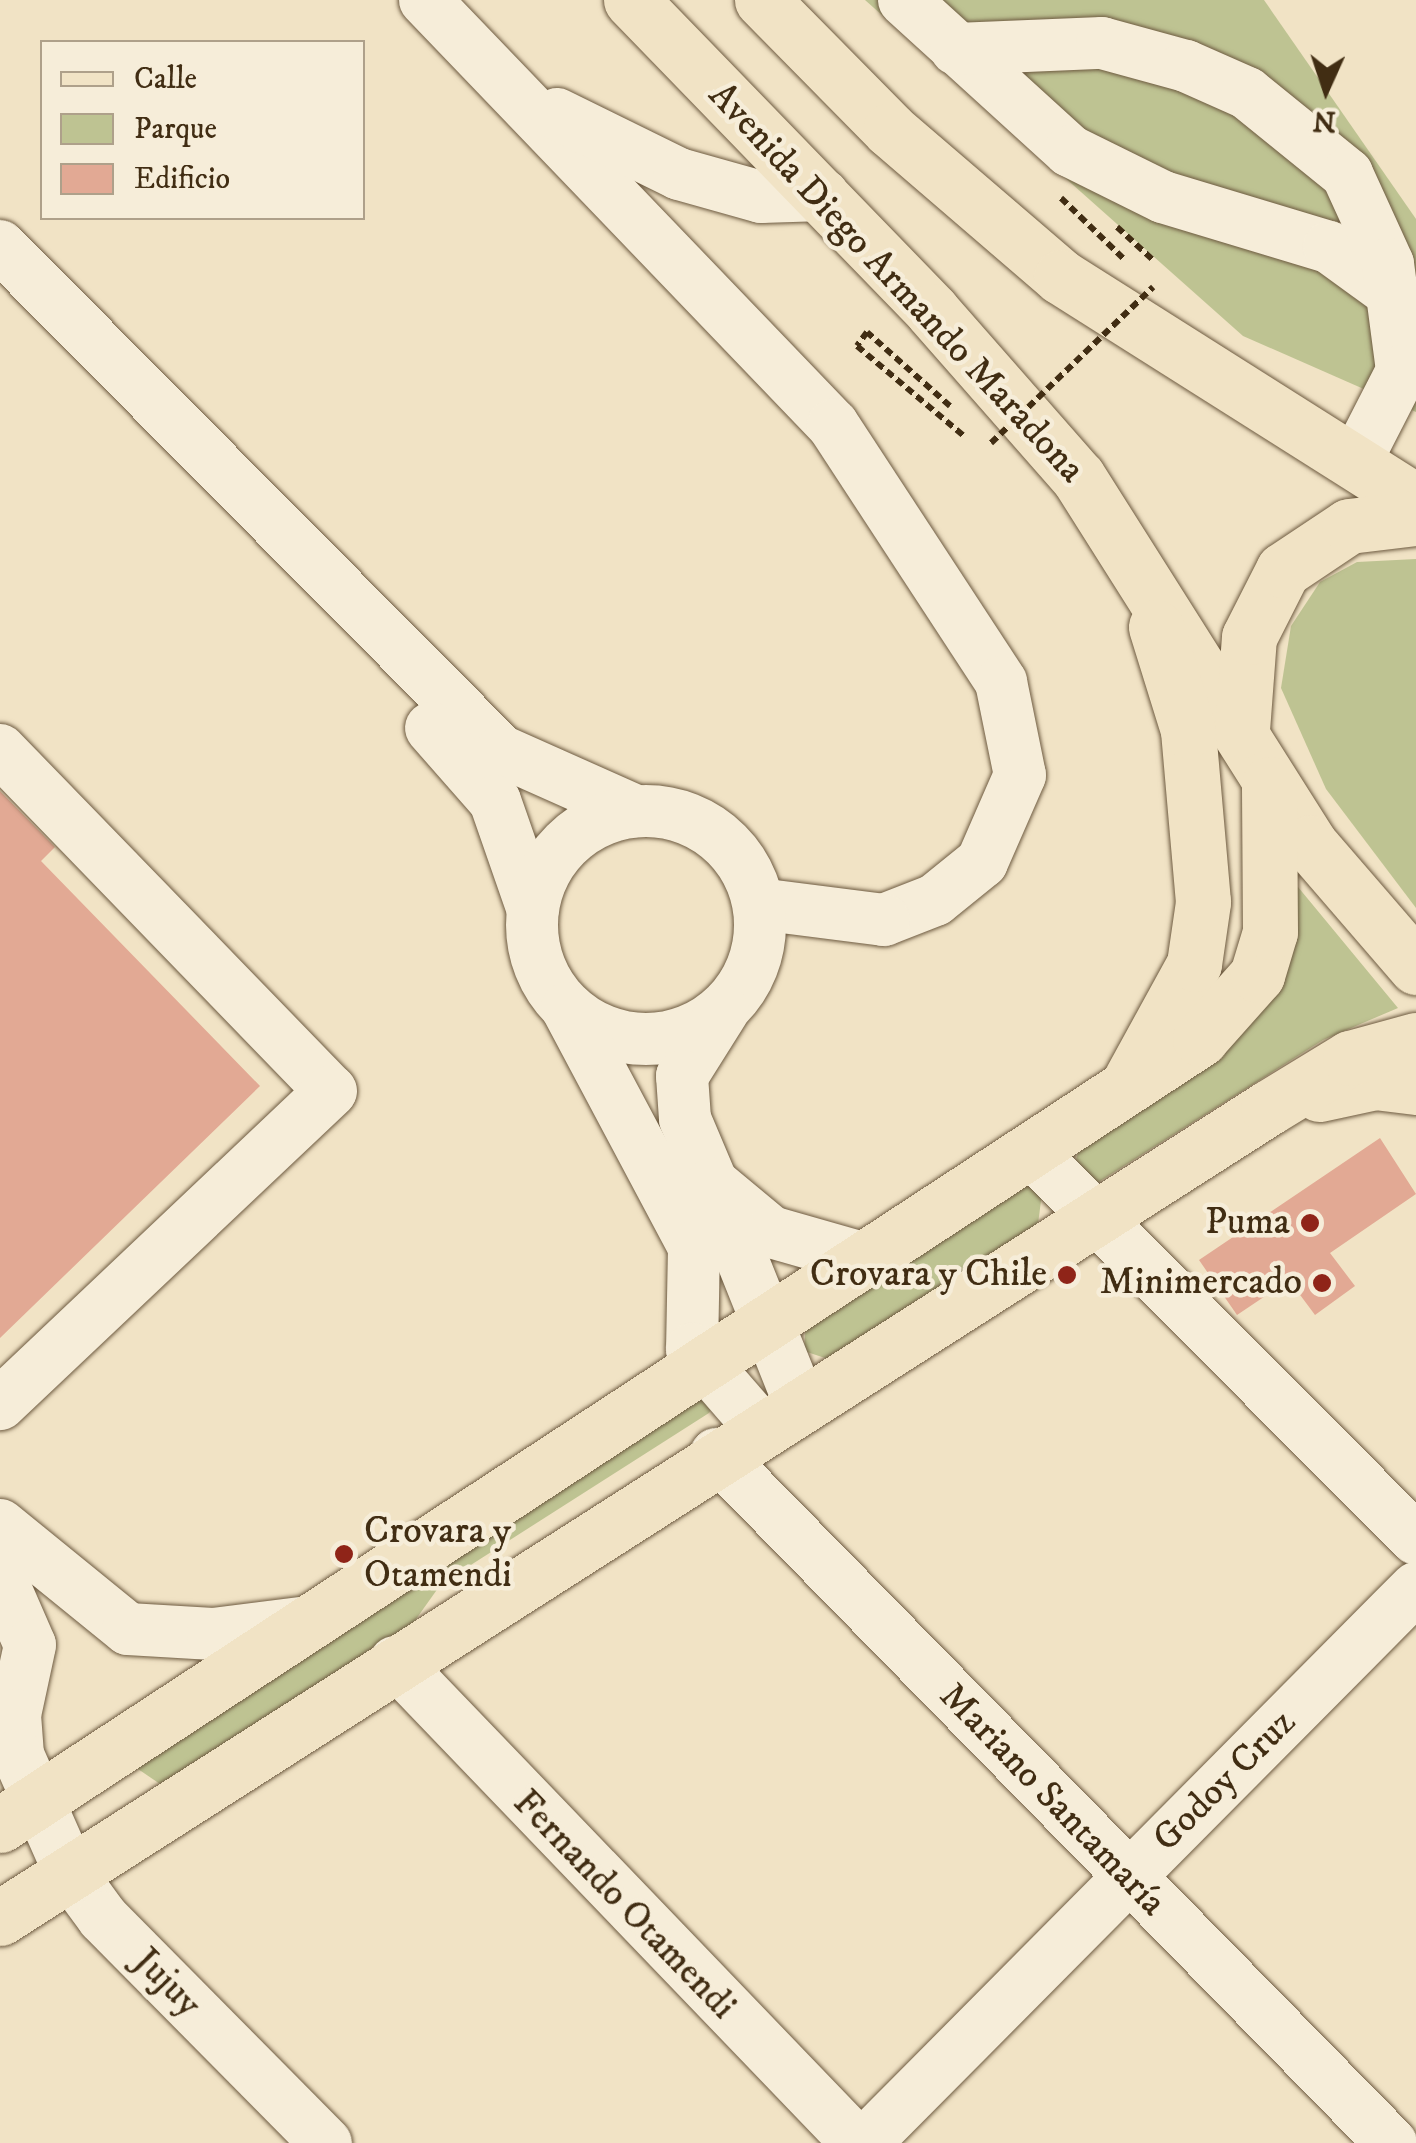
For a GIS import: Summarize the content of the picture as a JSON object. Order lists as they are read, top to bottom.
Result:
{
  "streets": {
    "main road": ["Avenida Diego Armando Maradona"],
    "street": [
      "Godoy Cruz",
      "Mariano Santamaría",
      "Fernando Otamendi",
      "Jujuy"
    ]
  },
  "crossings": [
    ["Godoy Cruz", "Mariano Santamaría"],
    ["Godoy Cruz", "Fernando Otamendi"]
  ],
  "places": [
    "Puma",
    "Crovara y Chile",
    "Minimercado",
    "Crovara y Otamendi"
  ],
  "legend": ["Calle", "Parque", "Edificio"],
  "north": "bottom"
}
